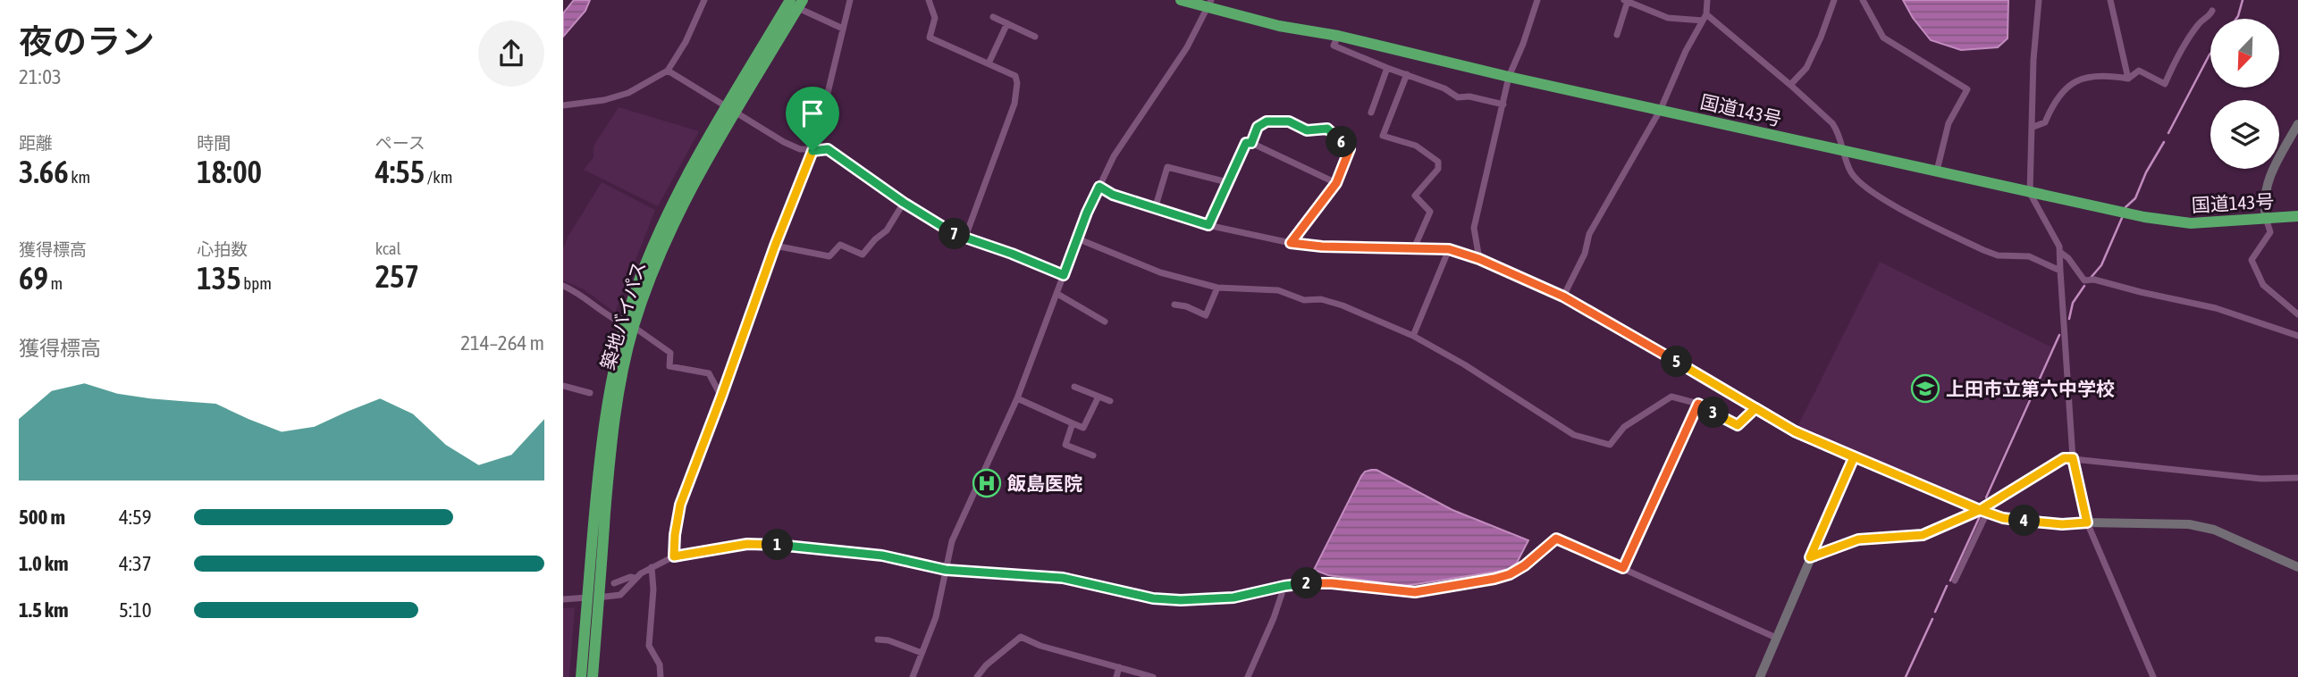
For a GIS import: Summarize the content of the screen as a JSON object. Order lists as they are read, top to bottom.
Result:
{
  "streets": {
    "highway": ["国道143号", "築地バイパス"]
  },
  "places": {
    "school or university": ["上田市立第六中学校"],
    "hospital": ["飯島医院"]
  },
  "north": "bottom left",
  "page": {
    "heading": ["夜のラン", "21:03"],
    "stats": [
      ["距離", "3.66 km"],
      ["時間", "18:00"],
      ["ペース", "4:55 /km"],
      ["獲得標高", "69 m"],
      ["心拍数", "135 bpm"],
      ["kcal", "257"]
    ],
    "pins": [
      "6",
      "7",
      "5",
      "3",
      "4",
      "1",
      "2"
    ],
    "chart": ["獲得標高", "214–264 m"],
    "list": [
      {
        "name": "500 m",
        "note": "4:59"
      },
      {
        "name": "1.0 km",
        "note": "4:37"
      },
      {
        "name": "1.5 km",
        "note": "5:10"
      }
    ]
  }
}
